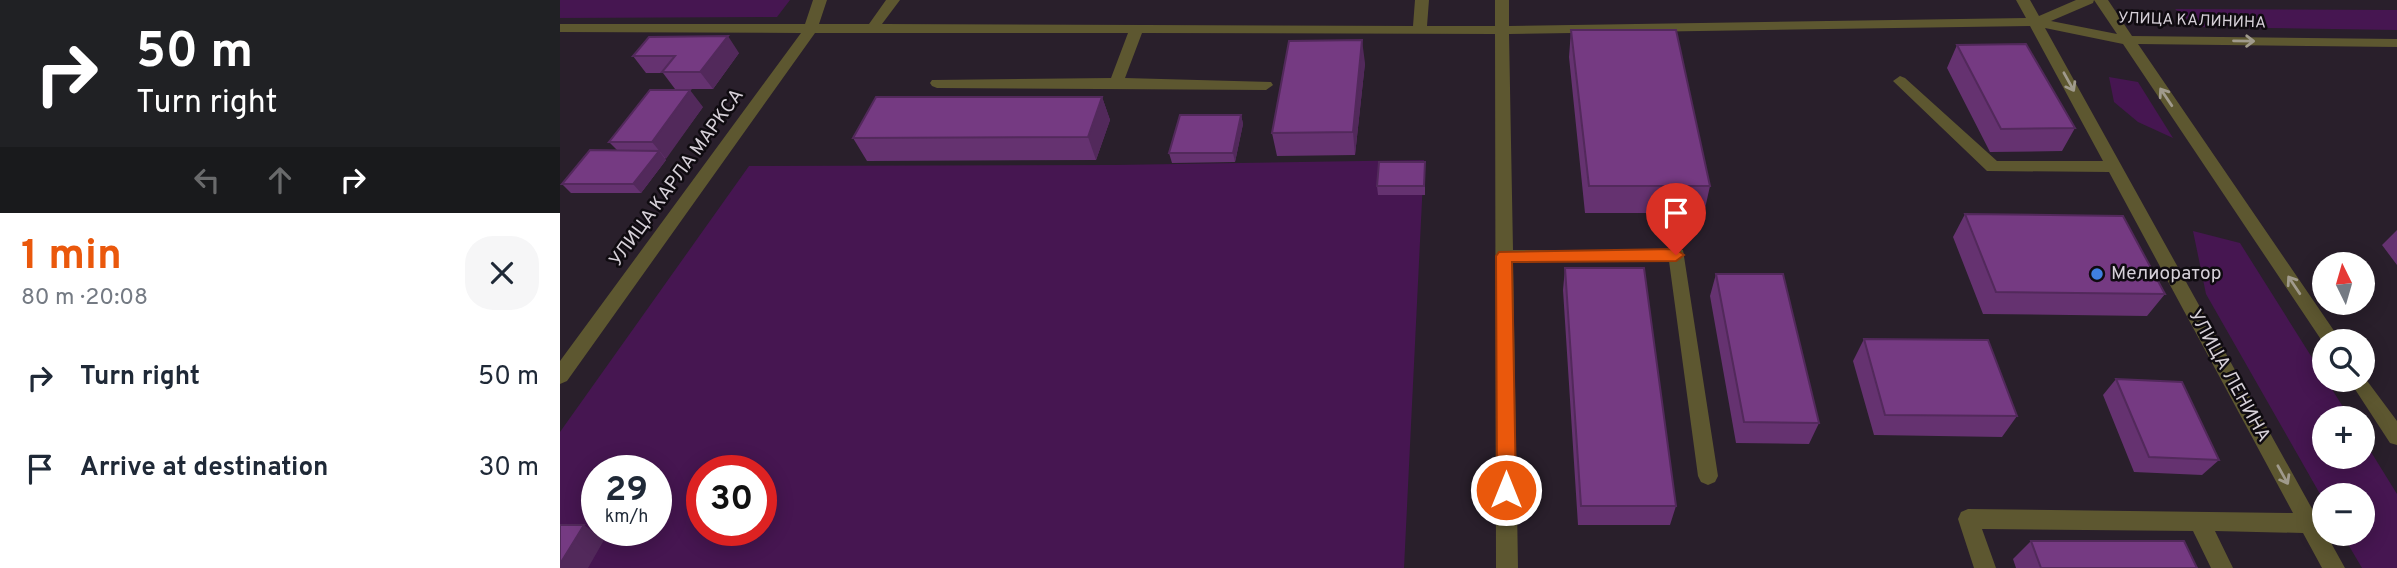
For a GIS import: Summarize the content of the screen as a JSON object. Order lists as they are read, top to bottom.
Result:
{
  "streets": {
    "street": ["УЛИЦА КАЛИНИНА", "УЛИЦА КАРЛА МАРКСА", "УЛИЦА ЛЕНИНА"]
  },
  "crossings": [
    ["УЛИЦА КАЛИНИНА", "УЛИЦА КАРЛА МАРКСА"],
    ["УЛИЦА КАЛИНИНА", "УЛИЦА ЛЕНИНА"]
  ],
  "places": ["Мелиоратор"],
  "north": "top",
  "page": {
    "turn": ["50 m", "Turn right"],
    "heading": ["1 min", "80 m · 20:08"],
    "map_buttons": ["+", "−"],
    "list": [
      {
        "name": "Turn right",
        "value": "50 m"
      },
      {
        "name": "Arrive at destination",
        "value": "30 m"
      }
    ],
    "speed": "29 km/h",
    "limit": "30"
  }
}
